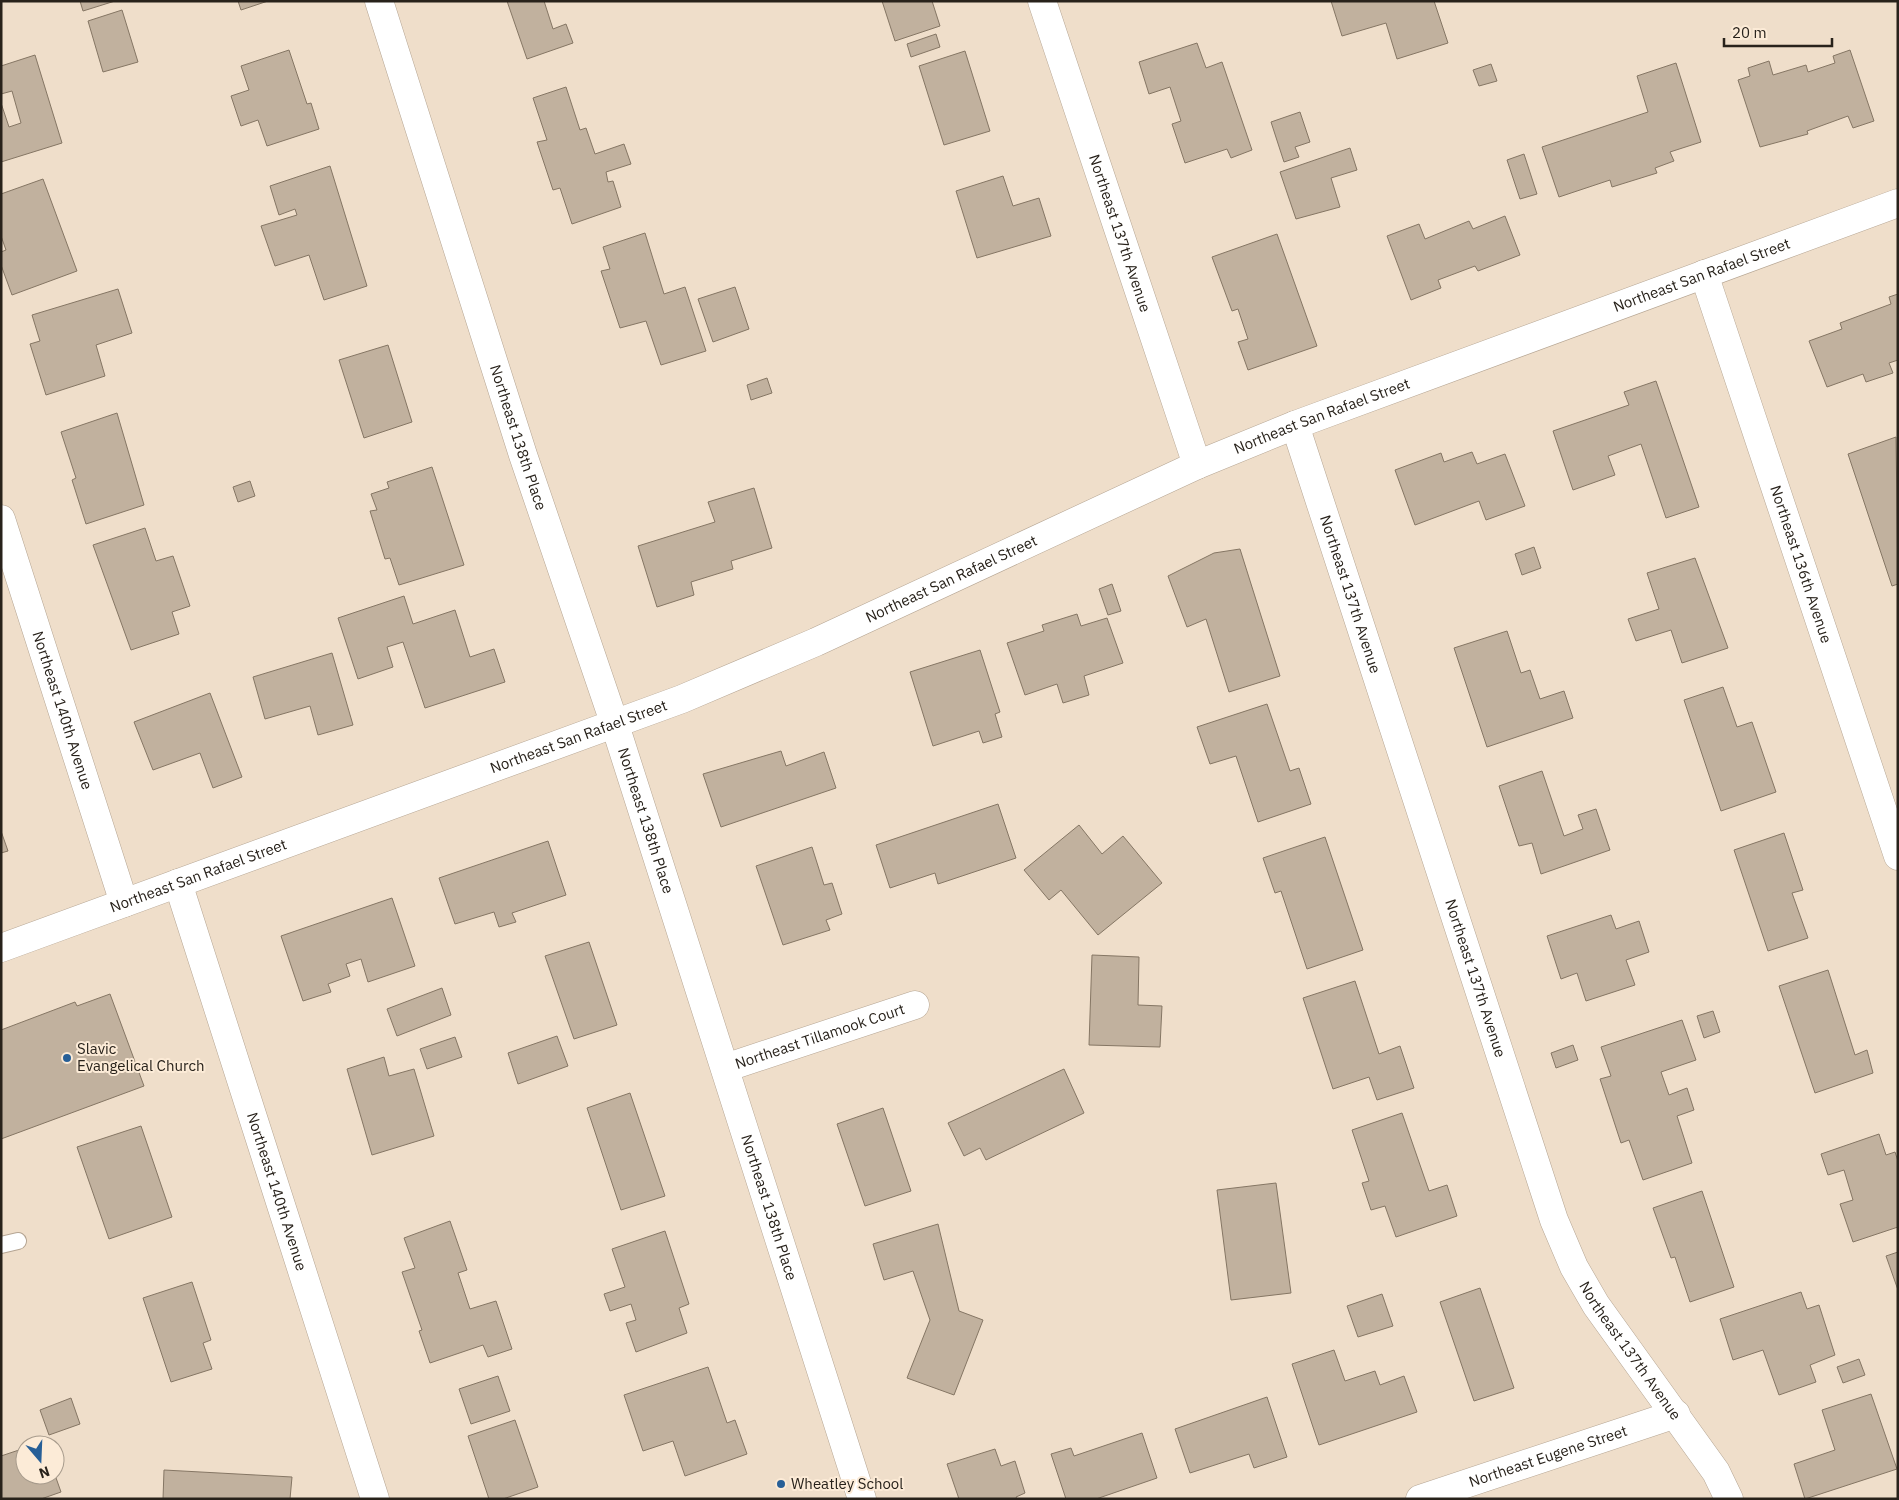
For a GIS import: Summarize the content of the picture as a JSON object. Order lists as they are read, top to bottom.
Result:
{
  "streets": {
    "street": [
      "Northeast 137th Avenue",
      "Northeast San Rafael Street",
      "Northeast 138th Place",
      "Northeast 136th Avenue",
      "Northeast 140th Avenue",
      "Northeast Tillamook Court",
      "Northeast Eugene Street"
    ]
  },
  "crossings": [
    ["Northeast 137th Avenue", "Northeast San Rafael Street"],
    ["Northeast 137th Avenue", "Northeast Eugene Street"],
    ["Northeast San Rafael Street", "Northeast 138th Place"],
    ["Northeast San Rafael Street", "Northeast 136th Avenue"],
    ["Northeast San Rafael Street", "Northeast 140th Avenue"],
    ["Northeast 138th Place", "Northeast Tillamook Court"]
  ],
  "places": ["Slavic Evangelical Church", "Wheatley School"],
  "scale_bar": "20 m",
  "north": "bottom"
}
